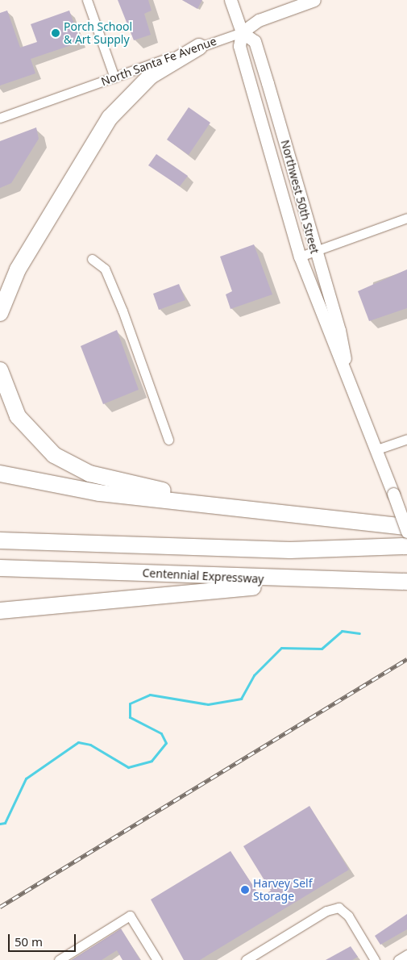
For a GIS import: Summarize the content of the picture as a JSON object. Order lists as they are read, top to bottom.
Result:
{
  "streets": {
    "highway": ["Centennial Expressway"],
    "main road": ["North Santa Fe Avenue", "Northwest 50th Street"]
  },
  "crossings": [
    ["North Santa Fe Avenue", "Northwest 50th Street"]
  ],
  "places": ["Porch School & Art Supply", "Harvey Self Storage"],
  "scale_bar": "50 m"
}
